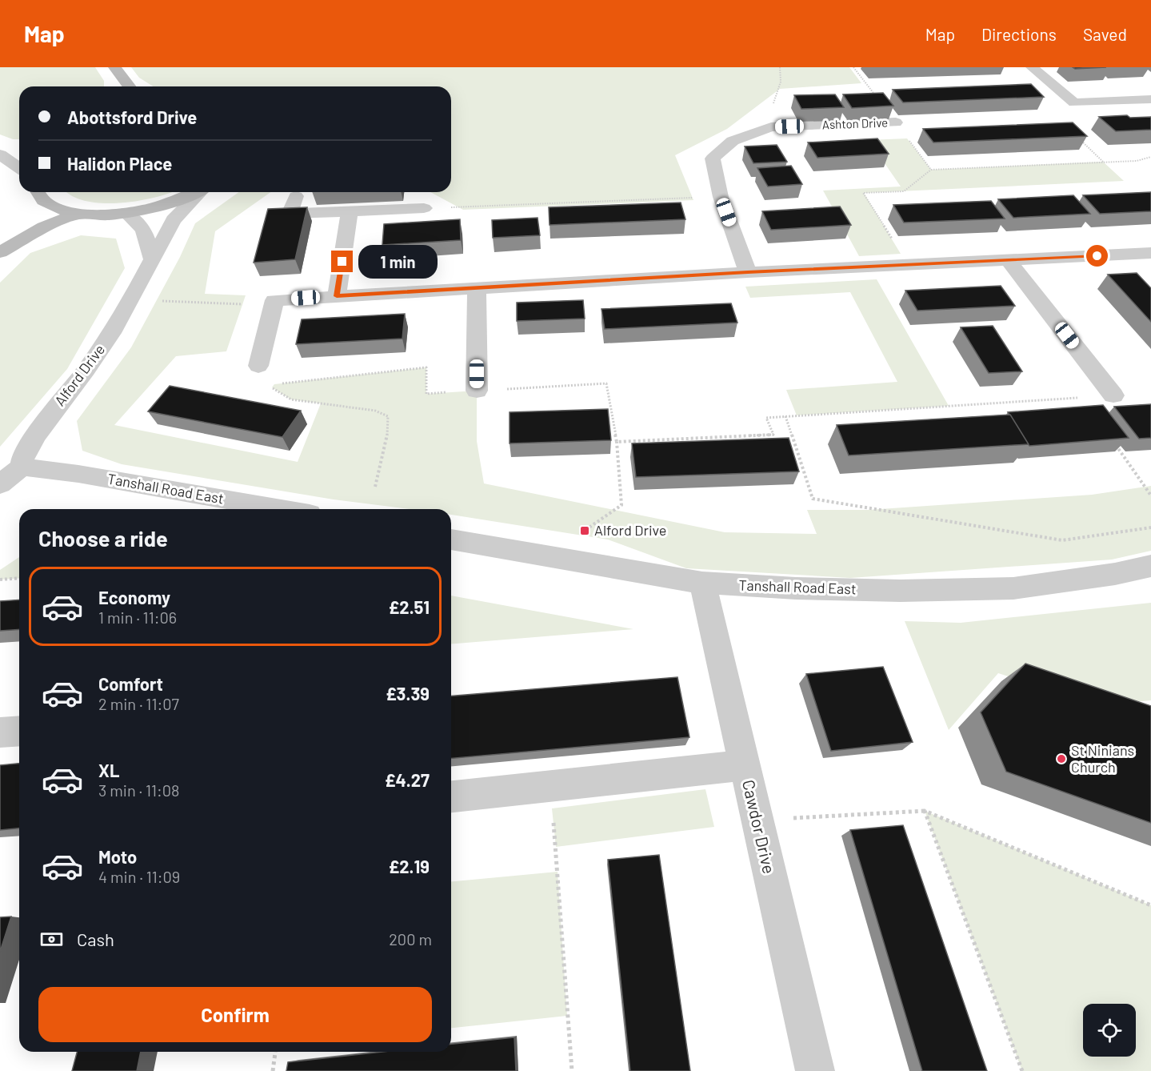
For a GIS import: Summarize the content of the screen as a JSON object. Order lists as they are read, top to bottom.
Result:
{
  "streets": {
    "street": [
      "Ashton Drive",
      "Alford Drive",
      "Tanshall Road East",
      "Cawdor Drive"
    ]
  },
  "crossings": [
    ["Alford Drive", "Tanshall Road East"],
    ["Tanshall Road East", "Cawdor Drive"]
  ],
  "places": {
    "transit": ["Alford Drive"],
    "other": ["St Ninians Church"]
  },
  "page": {
    "header": "Map",
    "nav": ["Map", "Directions", "Saved"],
    "banner": ["Abottsford Drive", "Halidon Place"],
    "bubble": "1 min",
    "heading": "Choose a ride",
    "list": [
      {
        "name": "Economy",
        "note": "1 min · 11:06",
        "value": "£2.51"
      },
      {
        "name": "Comfort",
        "note": "2 min · 11:07",
        "value": "£3.39"
      },
      {
        "name": "XL",
        "note": "3 min · 11:08",
        "value": "£4.27"
      },
      {
        "name": "Moto",
        "note": "4 min · 11:09",
        "value": "£2.19"
      }
    ],
    "pay": ["Cash", "200 m"],
    "buttons": "Confirm"
  }
}
